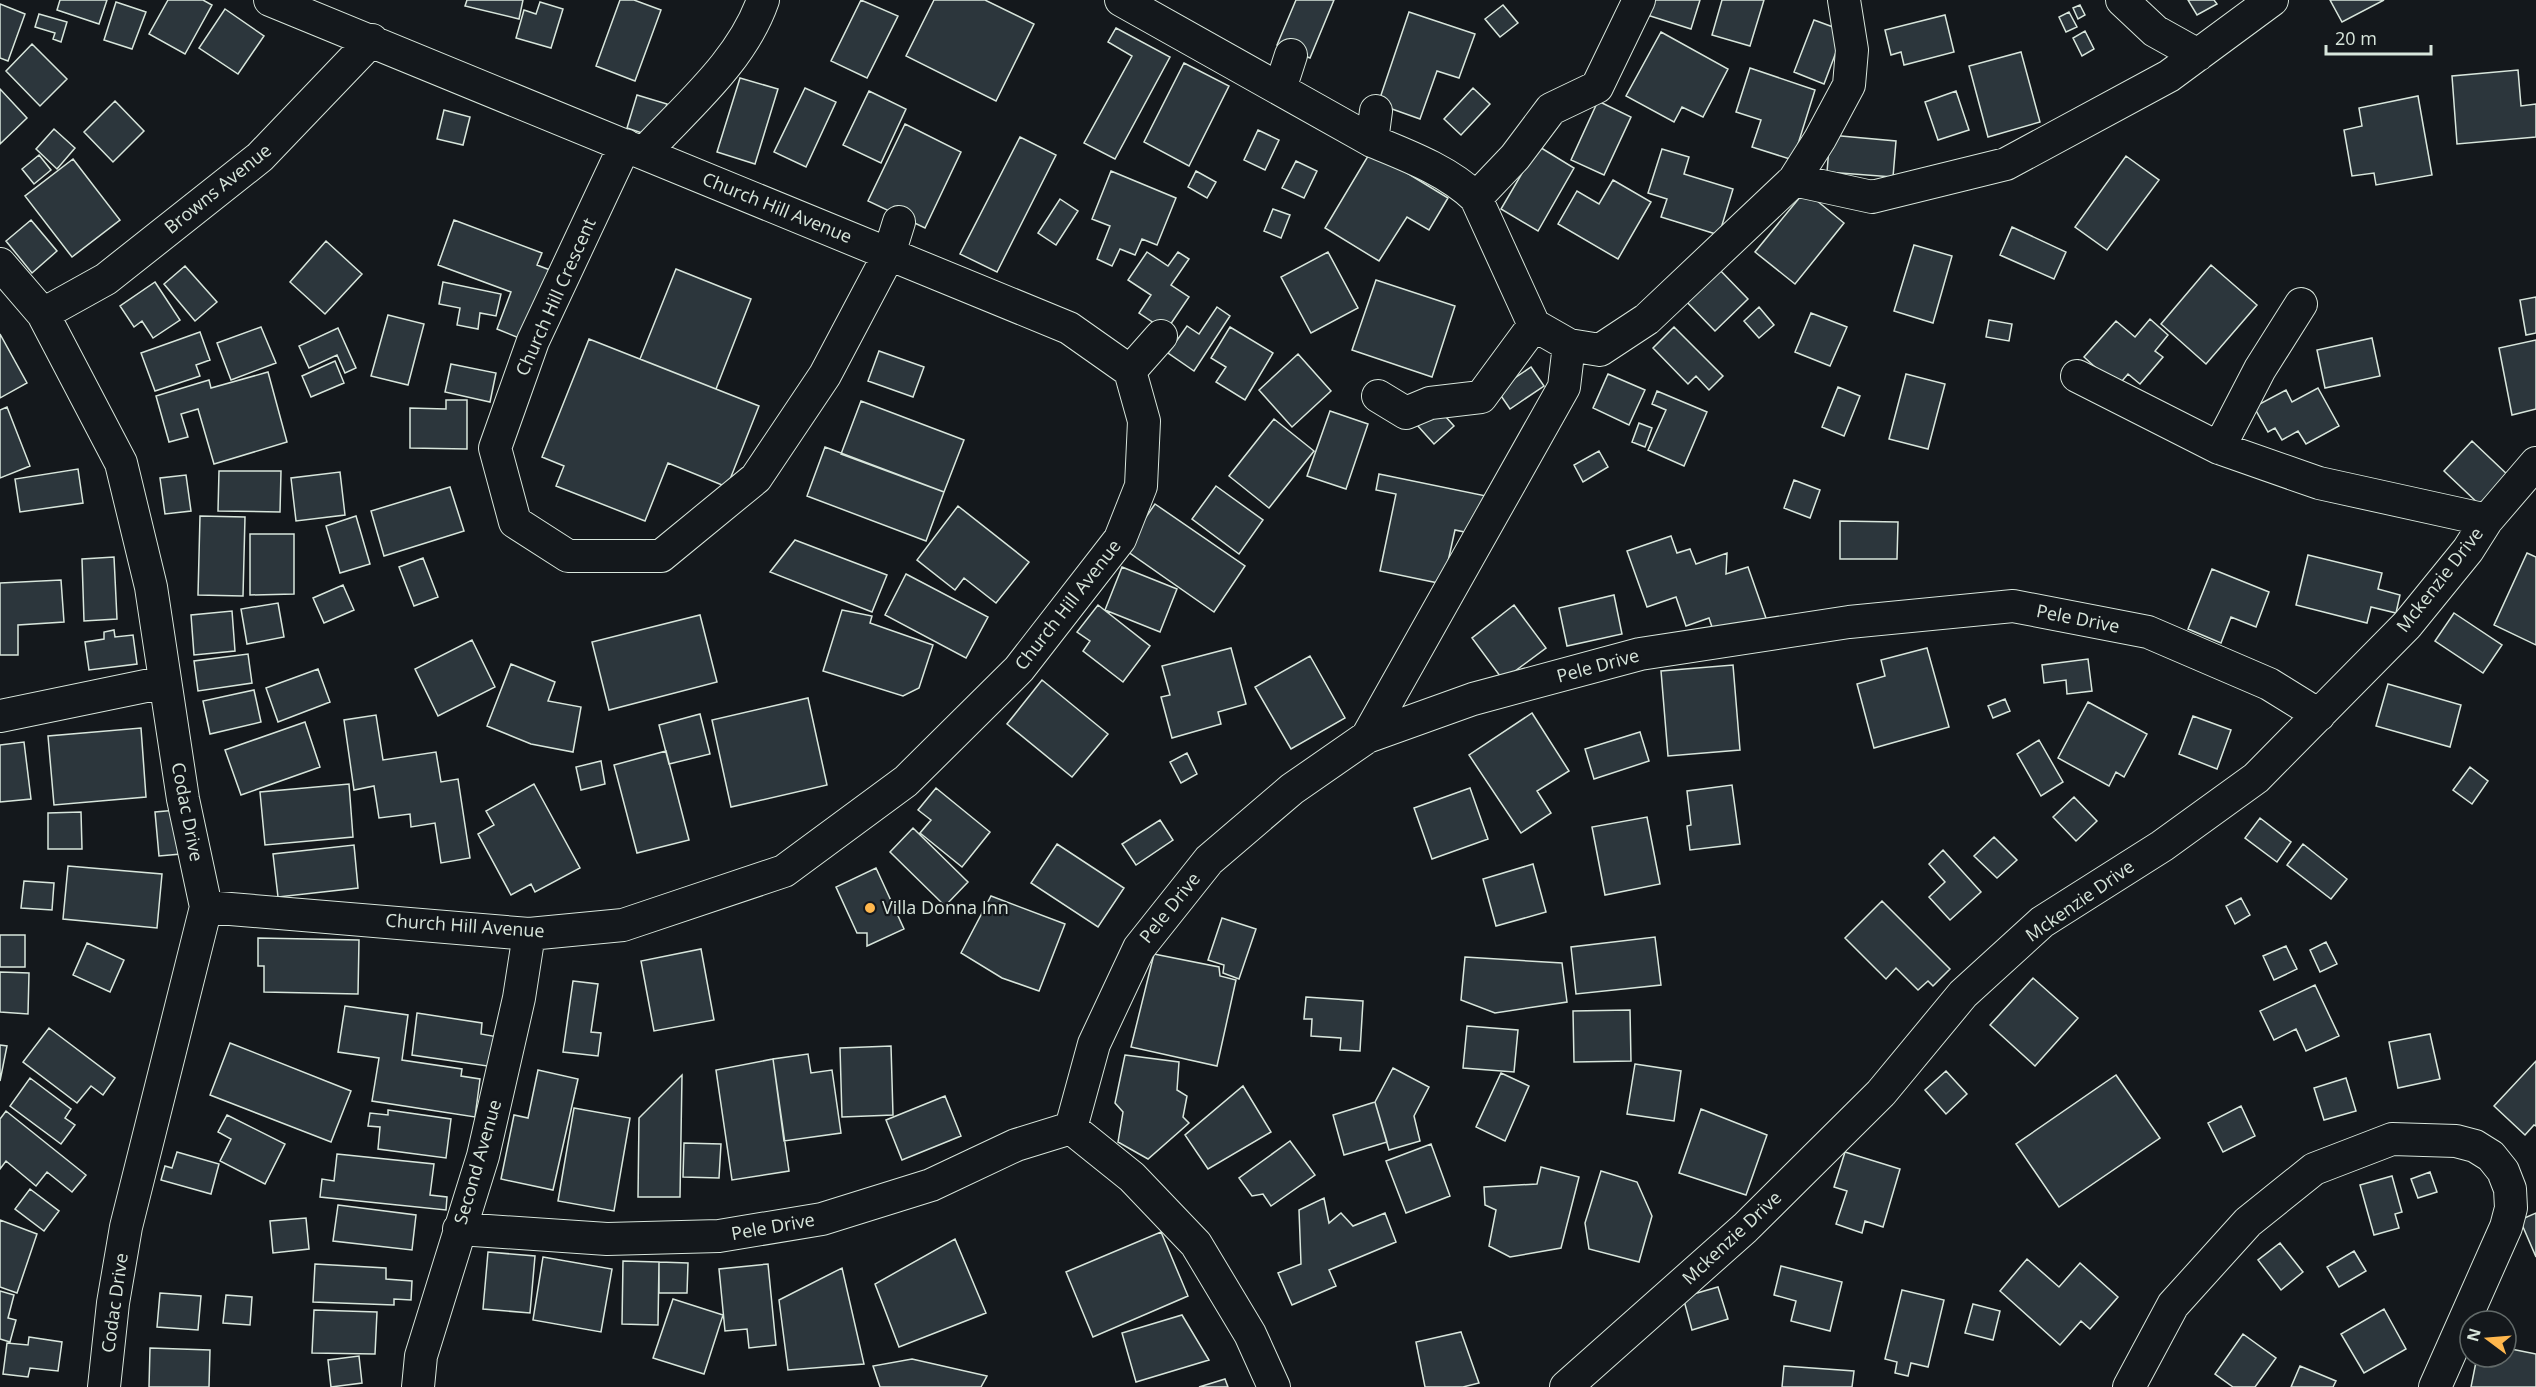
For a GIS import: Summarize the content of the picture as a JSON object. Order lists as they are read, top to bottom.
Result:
{
  "streets": {
    "street": [
      "Browns Avenue",
      "Church Hill Avenue",
      "Church Hill Crescent",
      "Mckenzie Drive",
      "Pele Drive",
      "Codac Drive",
      "Second Avenue"
    ]
  },
  "crossings": [
    ["Browns Avenue", "Church Hill Avenue"],
    ["Browns Avenue", "Codac Drive"],
    ["Church Hill Avenue", "Church Hill Crescent"],
    ["Church Hill Avenue", "Codac Drive"],
    ["Church Hill Avenue", "Second Avenue"],
    ["Mckenzie Drive", "Pele Drive"],
    ["Pele Drive", "Second Avenue"]
  ],
  "places": ["Villa Donna Inn"],
  "scale_bar": "20 m",
  "north": "left"
}
